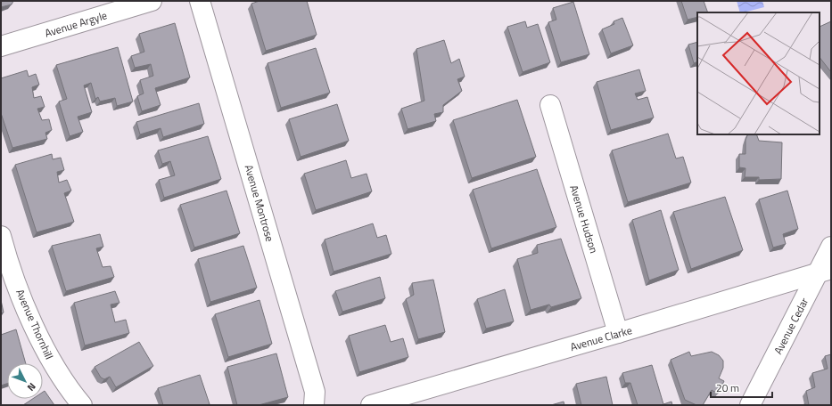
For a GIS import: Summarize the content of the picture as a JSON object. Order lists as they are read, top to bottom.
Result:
{
  "streets": {
    "street": [
      "Avenue Argyle",
      "Avenue Montrose",
      "Avenue Hudson",
      "Avenue Thornhill",
      "Avenue Cedar",
      "Avenue Clarke"
    ]
  },
  "crossings": [
    ["Avenue Hudson", "Avenue Clarke"],
    ["Avenue Cedar", "Avenue Clarke"]
  ],
  "scale_bar": "20 m",
  "north": "bottom right"
}
